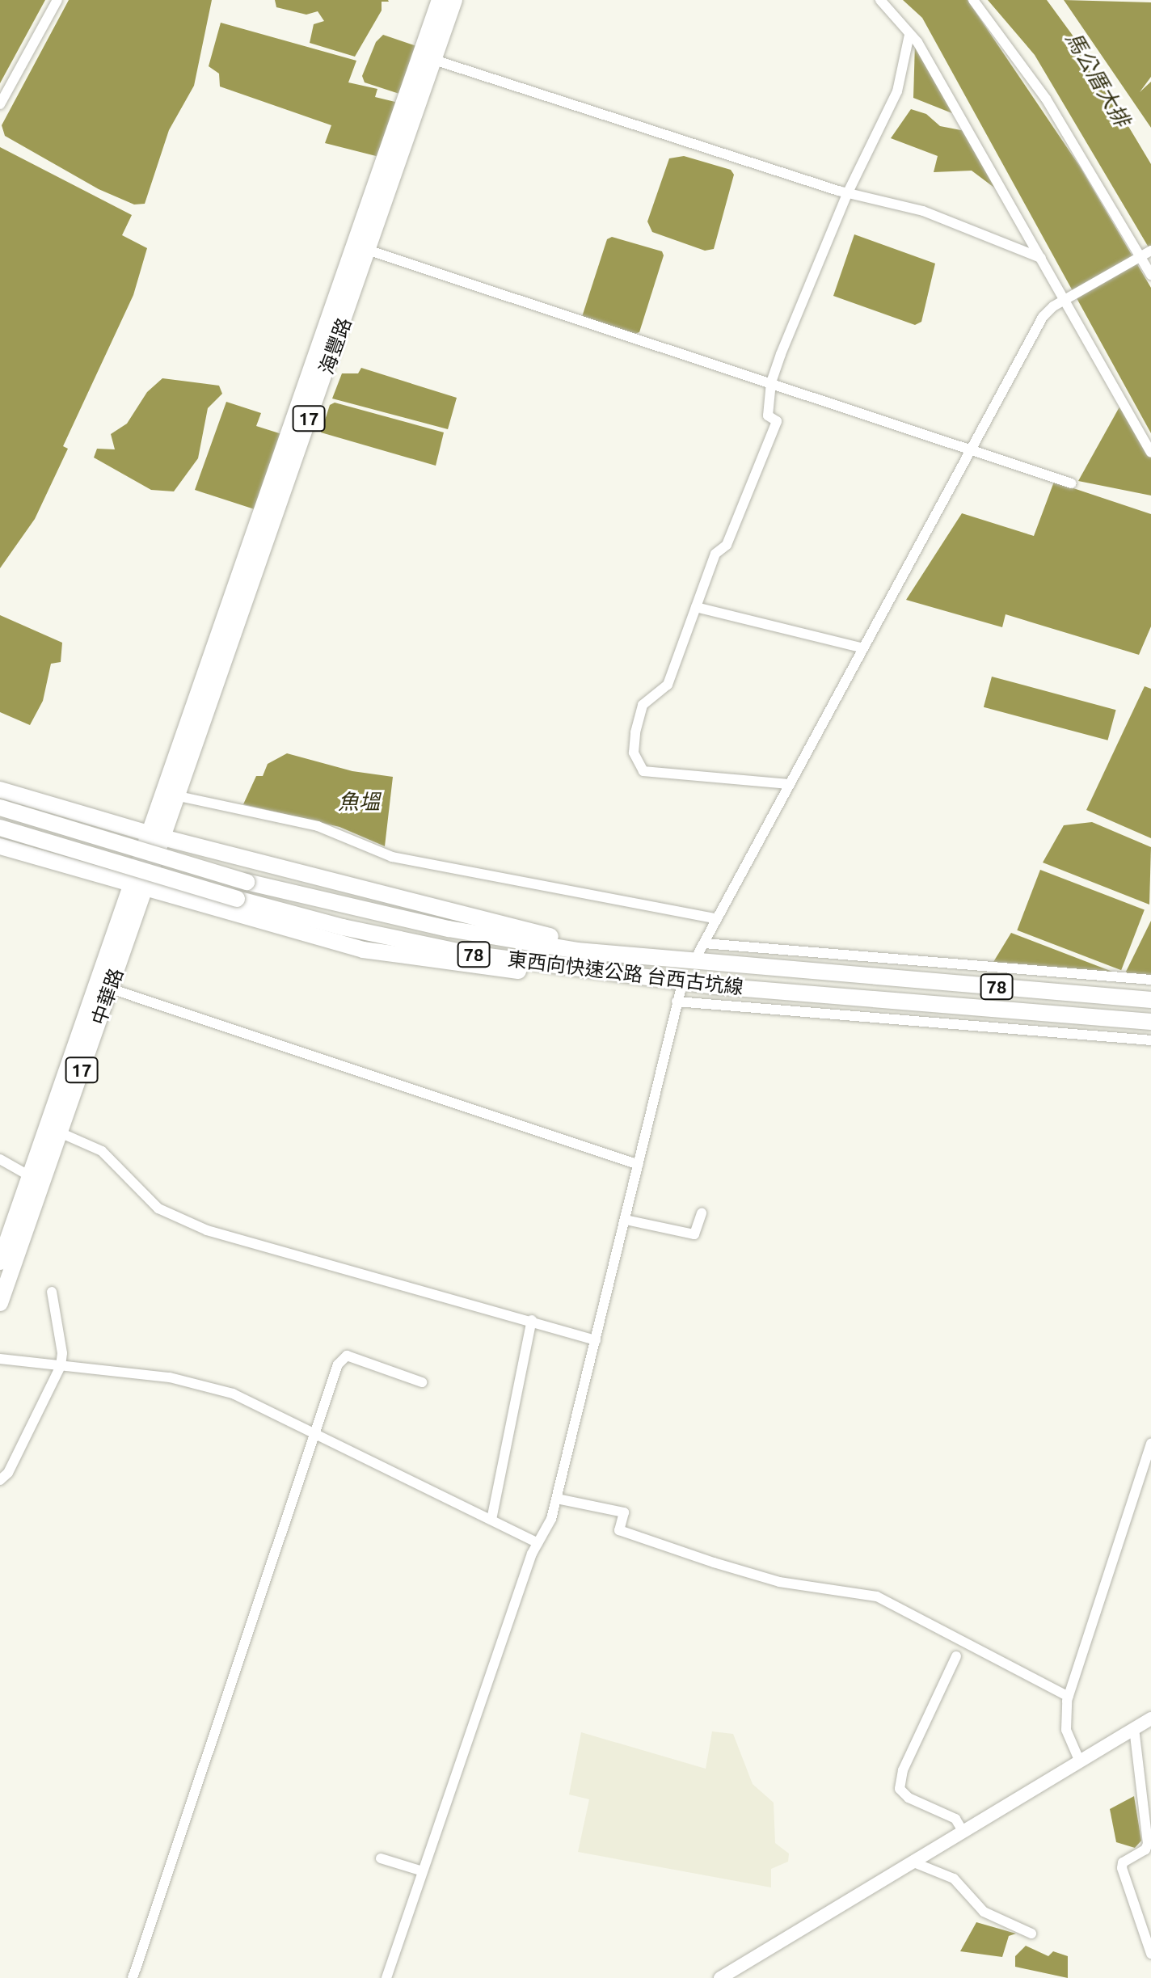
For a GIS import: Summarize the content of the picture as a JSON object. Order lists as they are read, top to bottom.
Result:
{
  "streets": {
    "main road": [
      "海豐路",
      "17",
      "78",
      "東西向快速公路 台西古坑線",
      "中華路"
    ]
  },
  "crossings": [
    ["海豐路", "中華路"]
  ],
  "water": ["馬公厝大排", "魚塭"]
}
